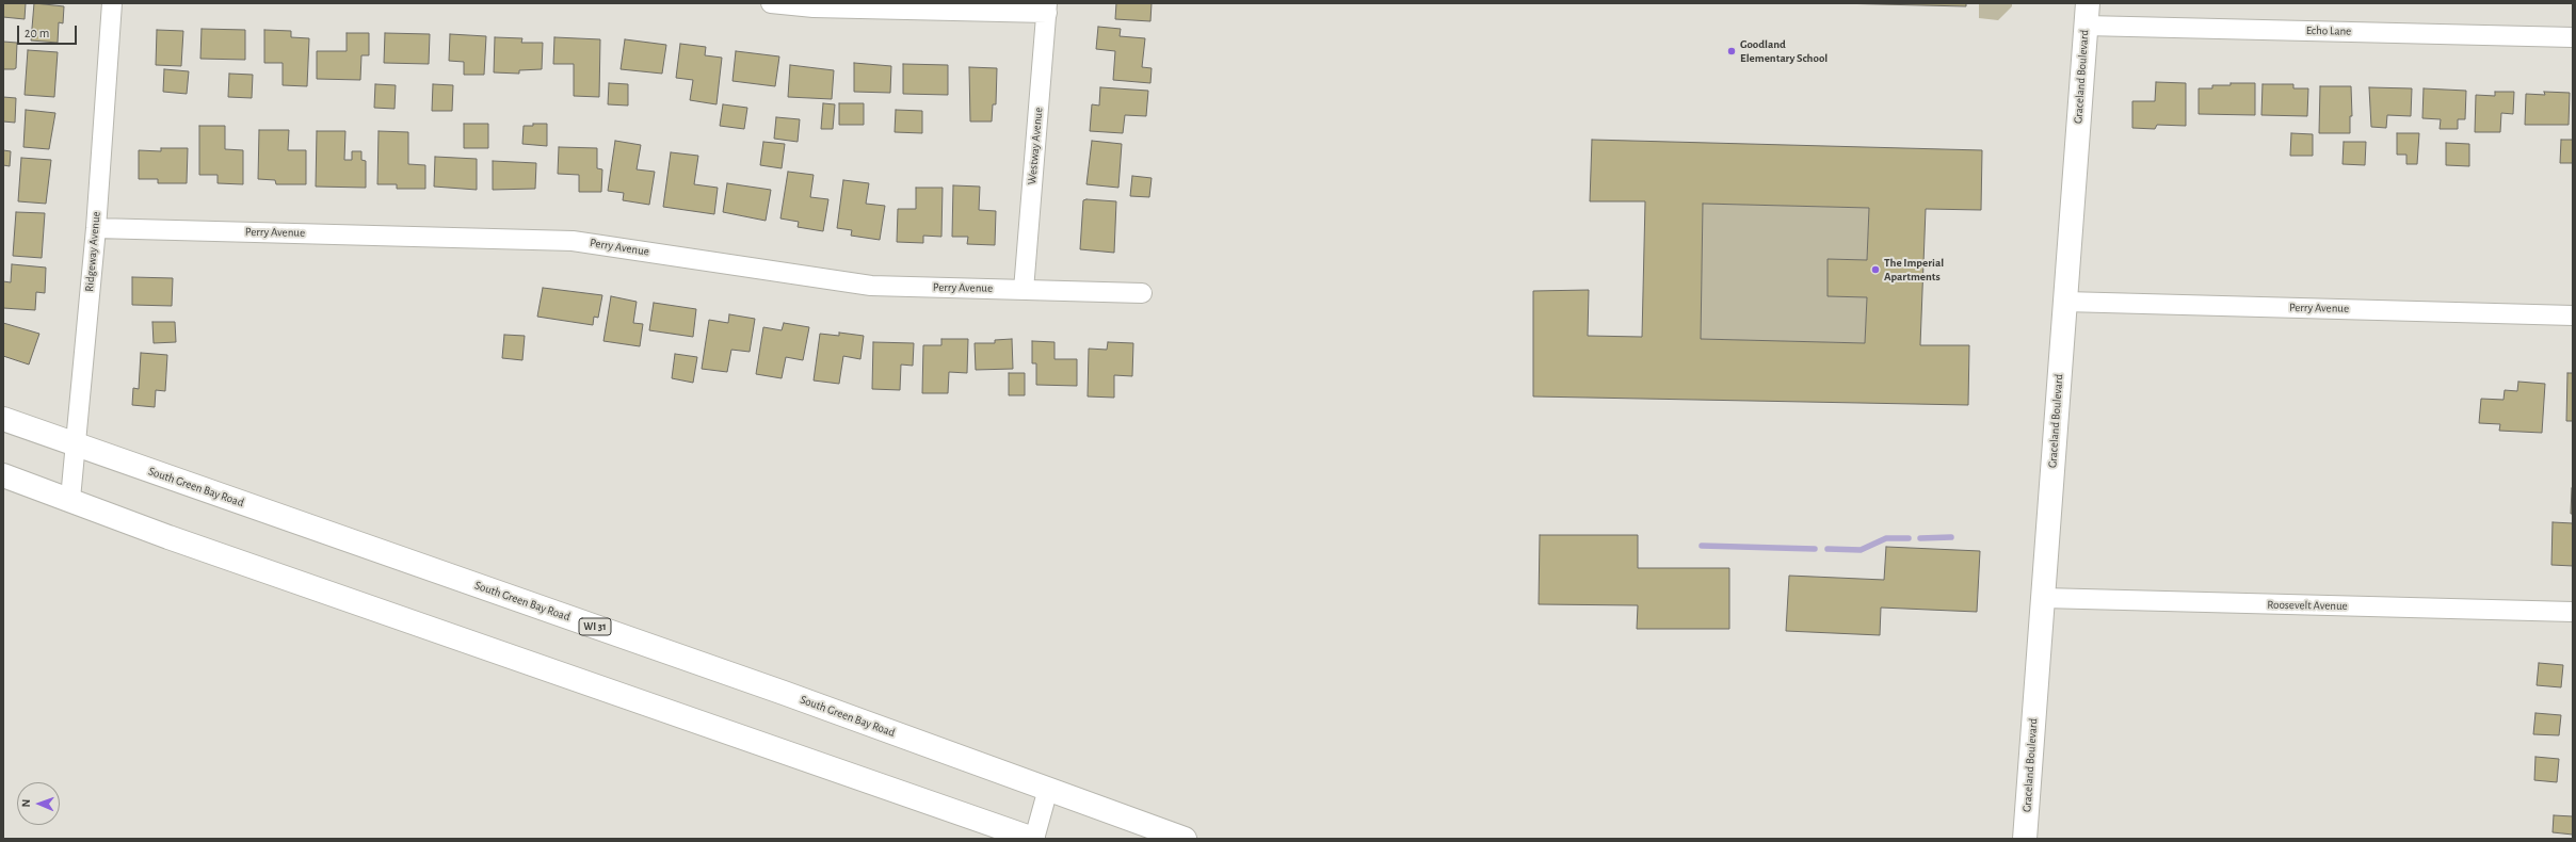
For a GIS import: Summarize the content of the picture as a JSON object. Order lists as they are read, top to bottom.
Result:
{
  "streets": {
    "main road": ["Graceland Boulevard", "South Green Bay Road", "WI 31"],
    "street": [
      "Echo Lane",
      "Westway Avenue",
      "Perry Avenue",
      "Ridgeway Avenue",
      "Roosevelt Avenue"
    ]
  },
  "crossings": [
    ["Echo Lane", "Graceland Boulevard"],
    ["Graceland Boulevard", "Perry Avenue"],
    ["Graceland Boulevard", "Roosevelt Avenue"],
    ["Westway Avenue", "Perry Avenue"],
    ["Perry Avenue", "Ridgeway Avenue"],
    ["Ridgeway Avenue", "South Green Bay Road"]
  ],
  "places": ["Goodland Elementary School", "The Imperial Apartments"],
  "scale_bar": "20 m",
  "north": "left"
}
